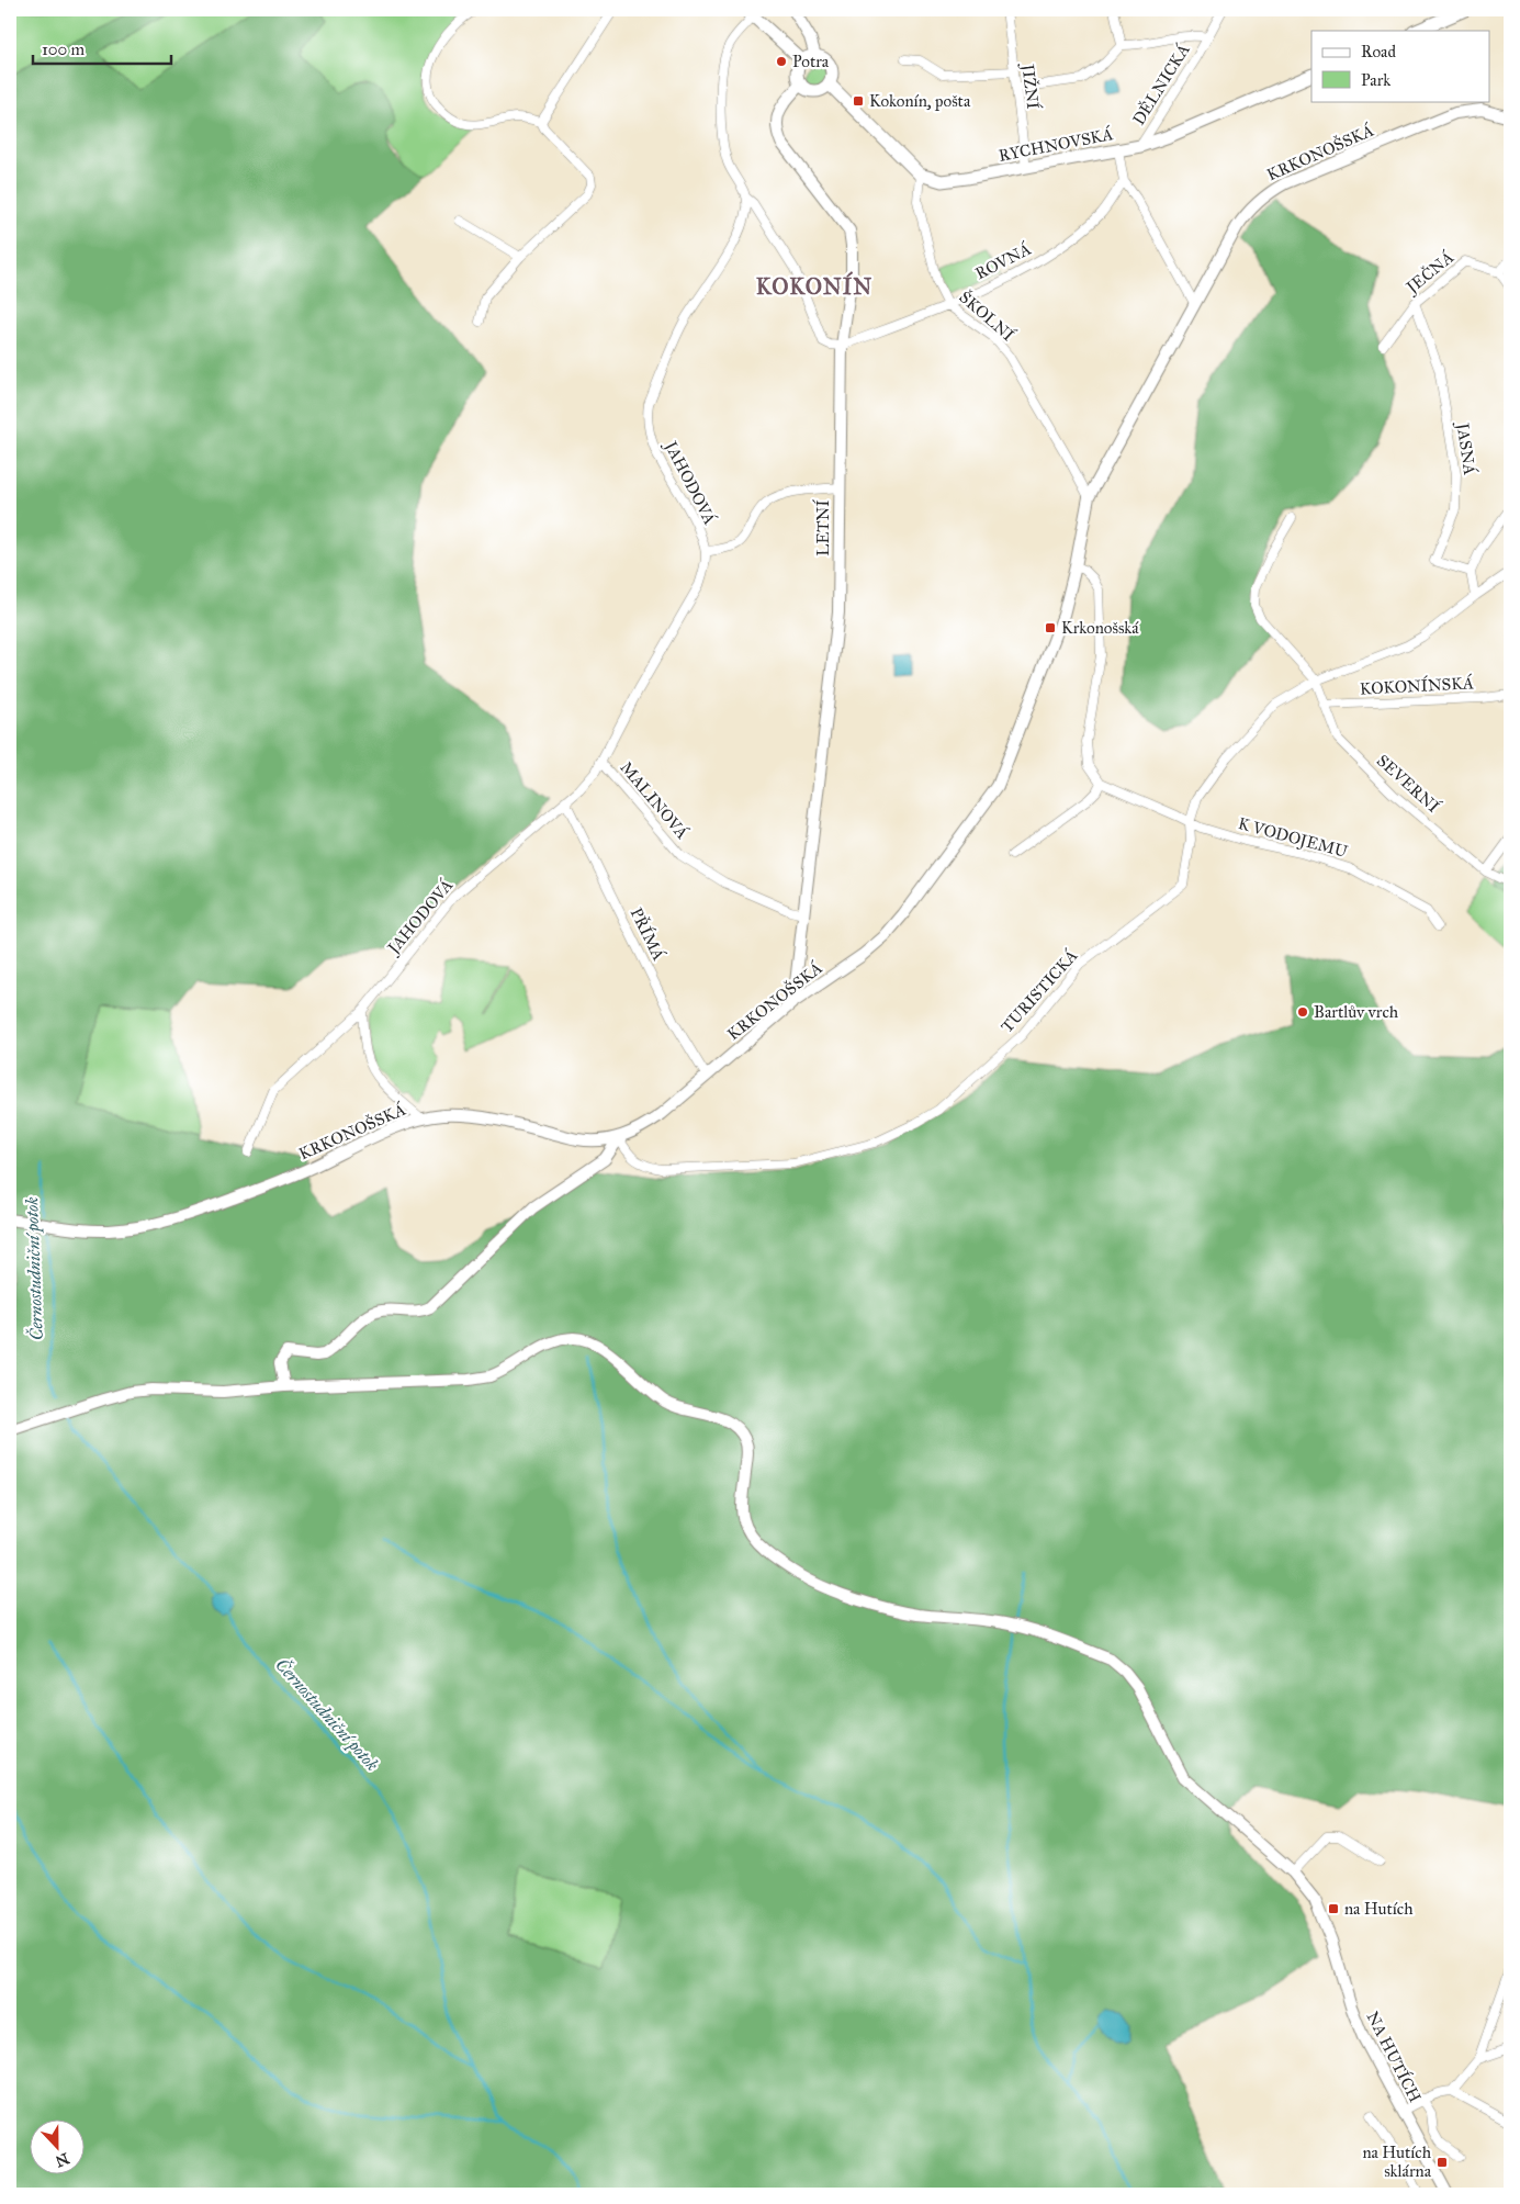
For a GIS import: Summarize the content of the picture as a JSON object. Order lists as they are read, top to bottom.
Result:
{
  "streets": {
    "main road": ["RYCHNOVSKÁ"],
    "street": [
      "DĚLNICKÁ",
      "JIŽNÍ",
      "KRKONOŠSKÁ",
      "ROVNÁ",
      "JEČNÁ",
      "ŠKOLNÍ",
      "JASNÁ",
      "JAHODOVÁ",
      "LETNÍ",
      "KOKONÍNSKÁ",
      "SEVERNÍ",
      "MALINOVÁ",
      "K VODOJEMU",
      "PŘÍMÁ",
      "TURISTICKÁ",
      "NA HUTÍCH"
    ]
  },
  "crossings": [
    ["DĚLNICKÁ", "RYCHNOVSKÁ"],
    ["JIŽNÍ", "RYCHNOVSKÁ"],
    ["RYCHNOVSKÁ", "ŠKOLNÍ"],
    ["KRKONOŠSKÁ", "ŠKOLNÍ"],
    ["KRKONOŠSKÁ", "LETNÍ"],
    ["KRKONOŠSKÁ", "PŘÍMÁ"],
    ["KRKONOŠSKÁ", "TURISTICKÁ"],
    ["ROVNÁ", "ŠKOLNÍ"],
    ["ROVNÁ", "LETNÍ"],
    ["JEČNÁ", "JASNÁ"],
    ["JAHODOVÁ", "MALINOVÁ"],
    ["JAHODOVÁ", "PŘÍMÁ"],
    ["LETNÍ", "MALINOVÁ"],
    ["KOKONÍNSKÁ", "SEVERNÍ"],
    ["SEVERNÍ", "TURISTICKÁ"],
    ["K VODOJEMU", "TURISTICKÁ"]
  ],
  "districts": ["KOKONÍN"],
  "water": ["Černostudniční potok"],
  "places": {
    "other": ["Potra", "Bartlův vrch"],
    "transit": [
      "Kokonín, pošta",
      "Krkonošská",
      "na Hutích",
      "na Hutích sklárna"
    ]
  },
  "legend": ["Road", "Park"],
  "scale_bar": "100 m",
  "north": "bottom"
}
